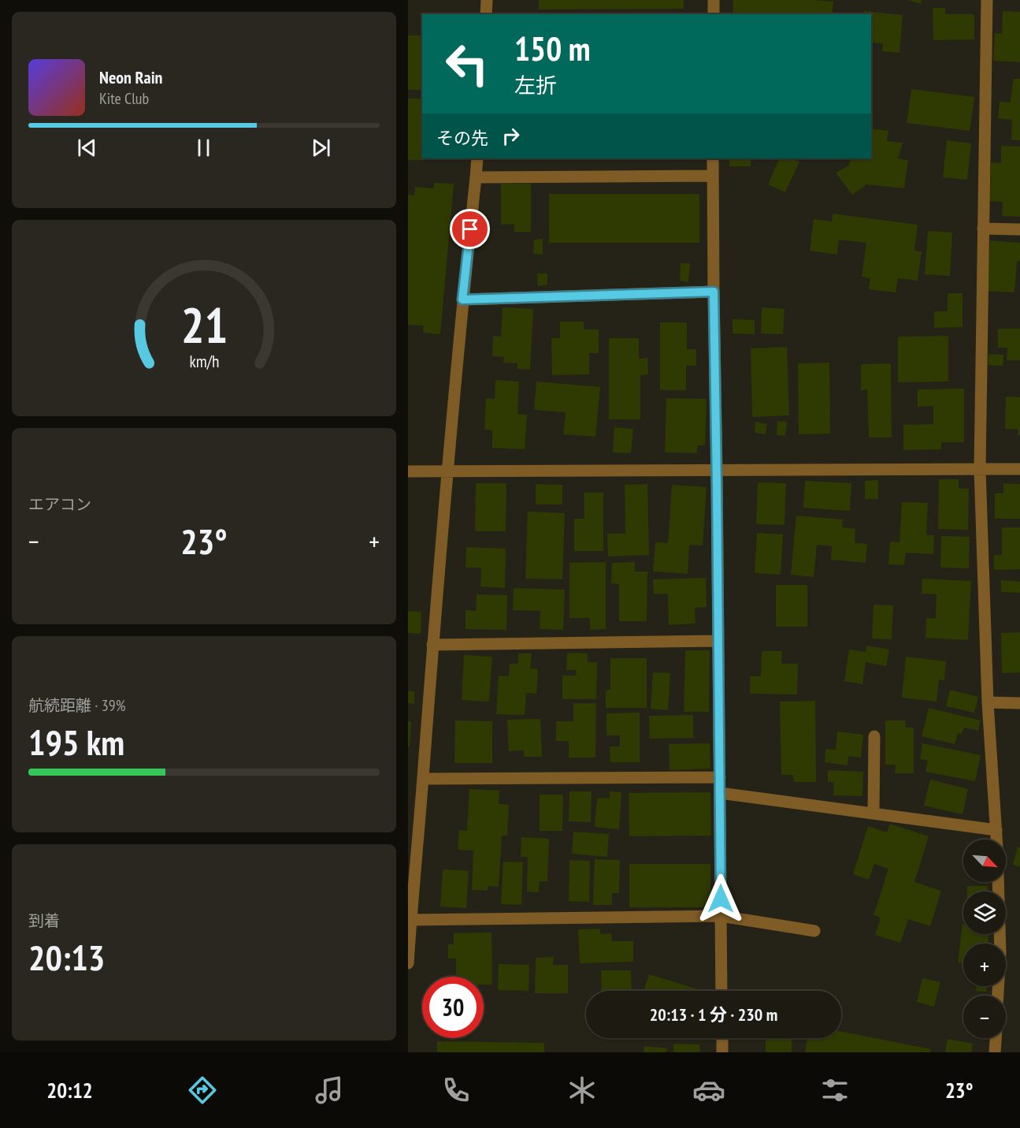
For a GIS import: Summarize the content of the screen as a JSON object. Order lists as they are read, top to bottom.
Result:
{
  "north": "bottom right",
  "page": {
    "turn": ["150 m", "左折"],
    "song": ["Neon Rain", "Kite Club"],
    "then": "その先",
    "tile": [
      "エアコン",
      ["航続距離 · 39%", "195 km"],
      ["到着", "20:13"]
    ],
    "heat": ["−", "23°", "+"],
    "map_buttons": ["+", "−"],
    "limit": "30",
    "trip": "20:13 · 1 分 · 230 m",
    "tabs": ["20:12", "23°"],
    "gauge": ["21", "km/h"]
  }
}
